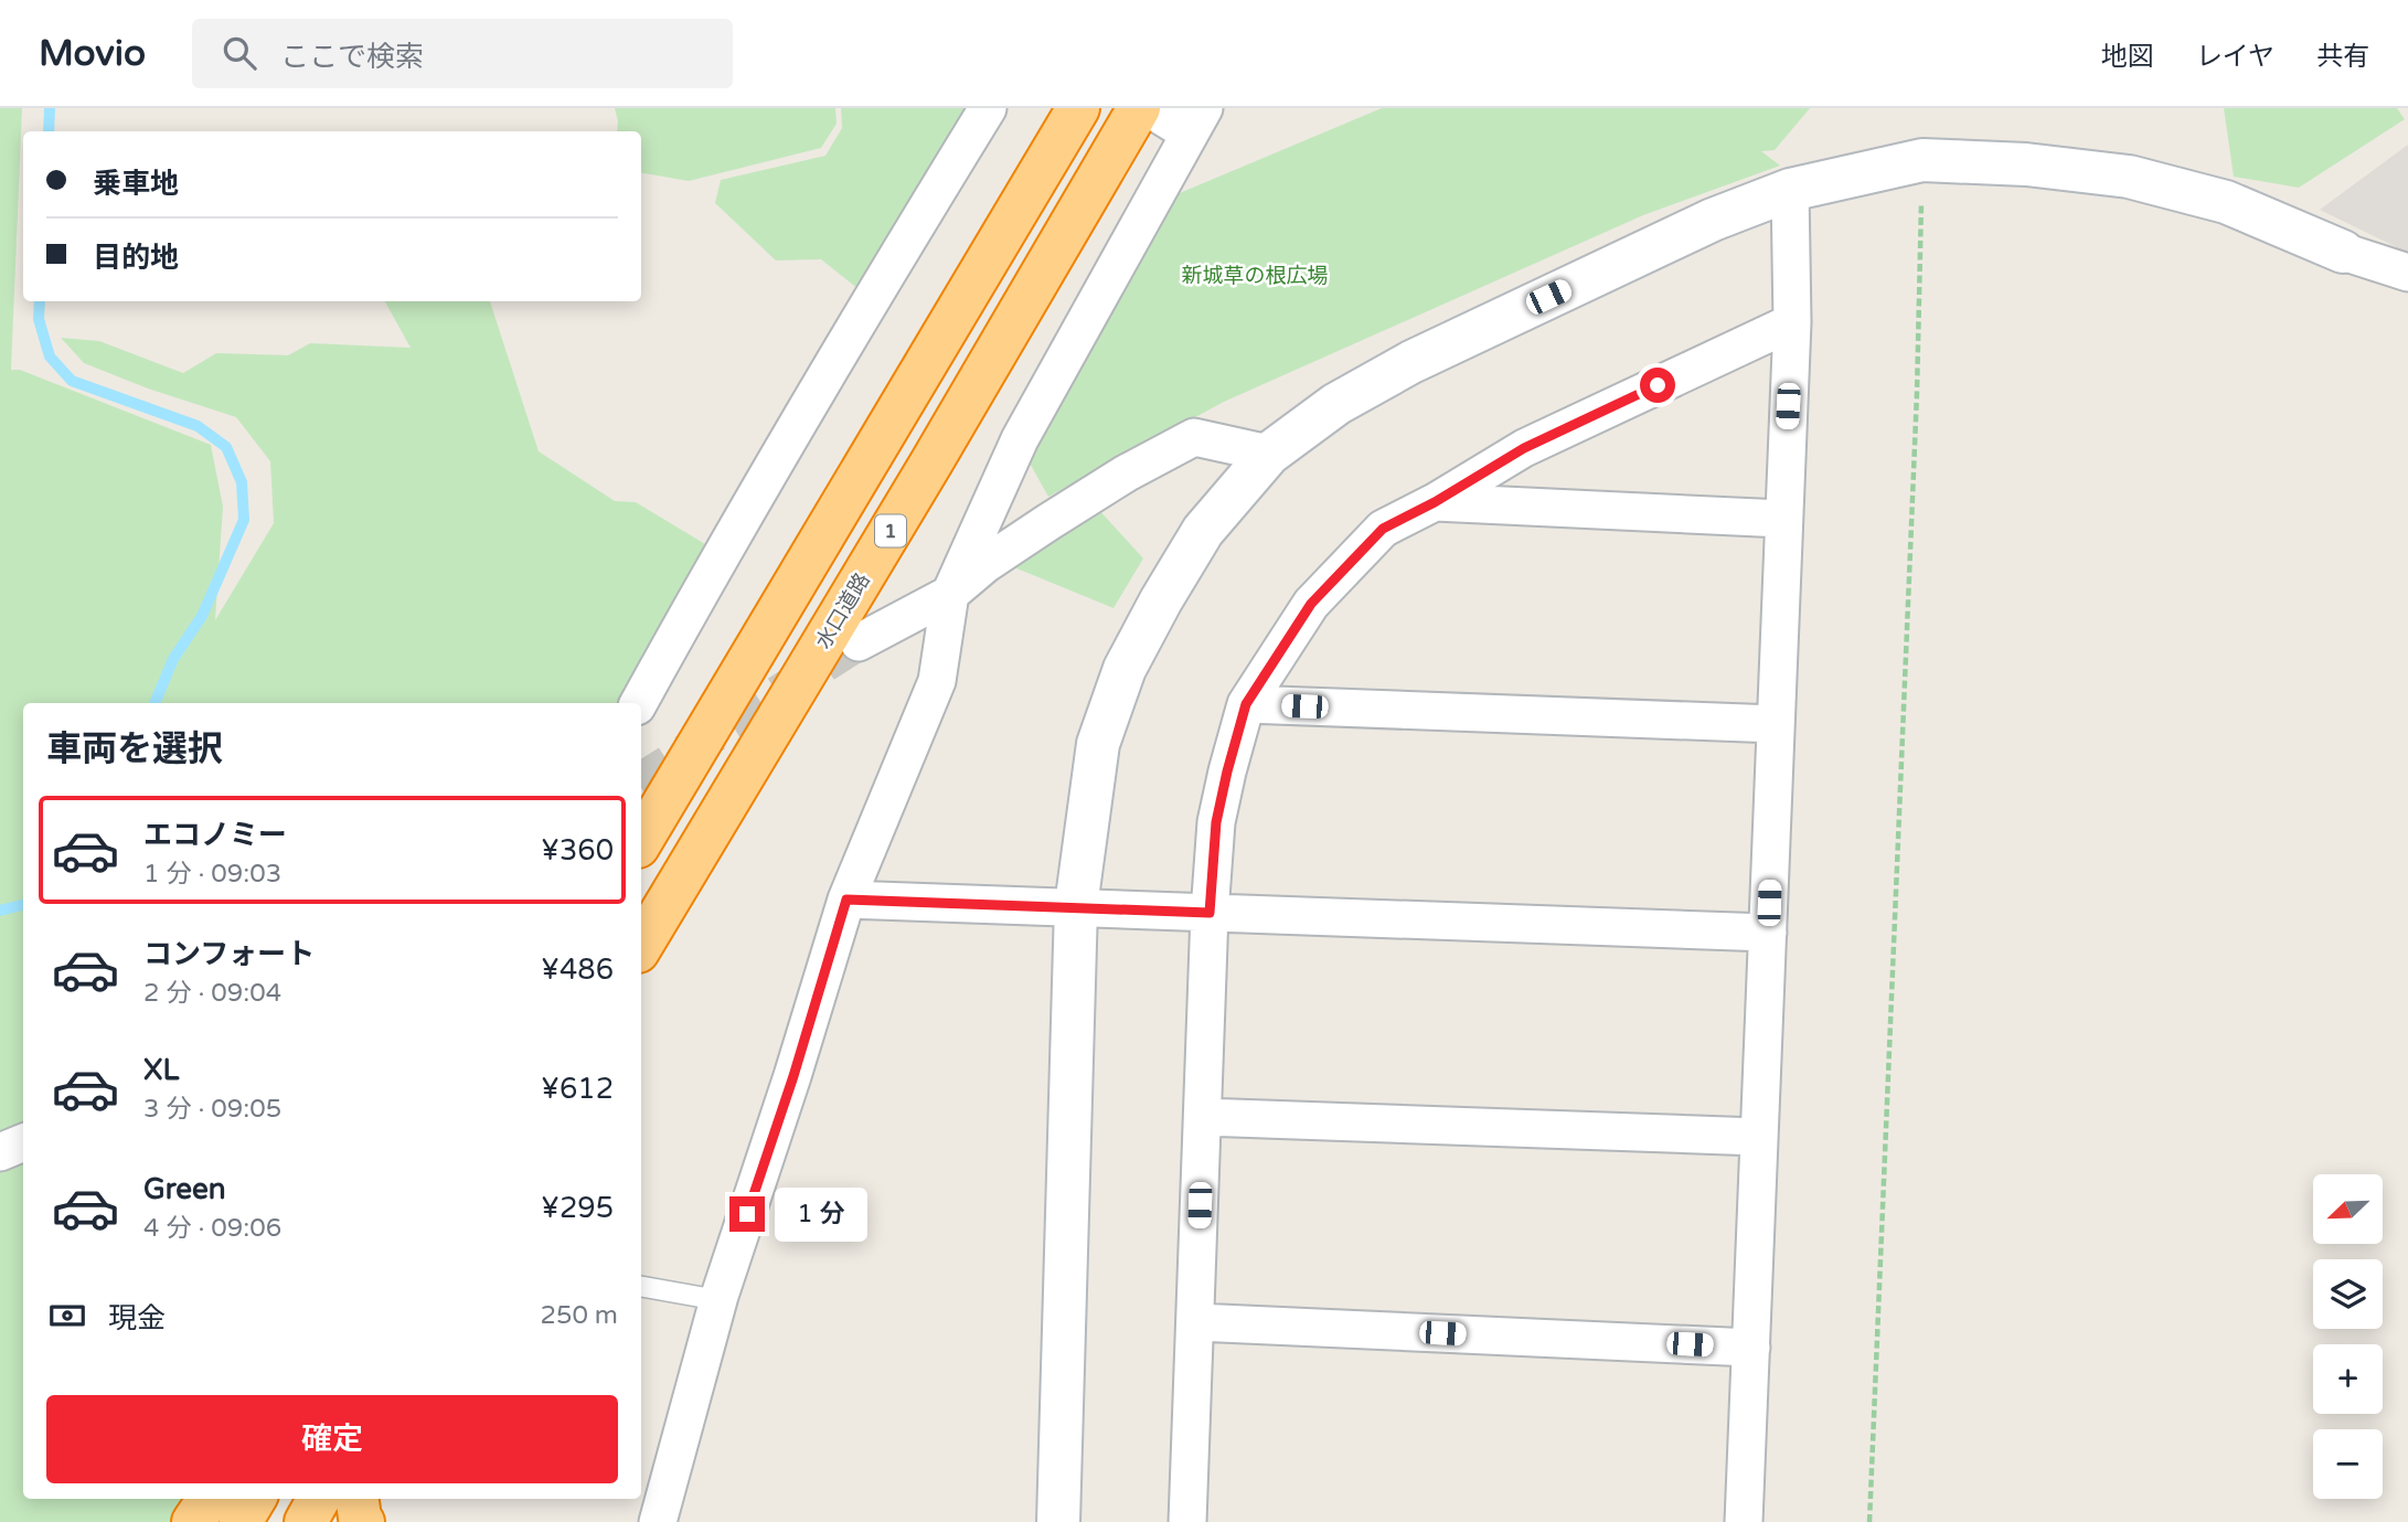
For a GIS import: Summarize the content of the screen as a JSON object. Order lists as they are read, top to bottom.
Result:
{
  "streets": {
    "highway": ["1", "水口道路"]
  },
  "parks": ["新城草の根広場"],
  "north": "bottom left",
  "page": {
    "header": "Movio",
    "search": "ここで検索",
    "nav": ["地図", "レイヤ", "共有"],
    "banner": ["乗車地", "目的地"],
    "heading": "車両を選択",
    "list": [
      {
        "name": "エコノミー",
        "note": "1 分 · 09:03",
        "value": "¥360"
      },
      {
        "name": "コンフォート",
        "note": "2 分 · 09:04",
        "value": "¥486"
      },
      {
        "name": "XL",
        "note": "3 分 · 09:05",
        "value": "¥612"
      },
      {
        "name": "Green",
        "note": "4 分 · 09:06",
        "value": "¥295"
      }
    ],
    "map_buttons": ["+", "−"],
    "bubble": "1 分",
    "pay": ["現金", "250 m"],
    "buttons": "確定"
  }
}
